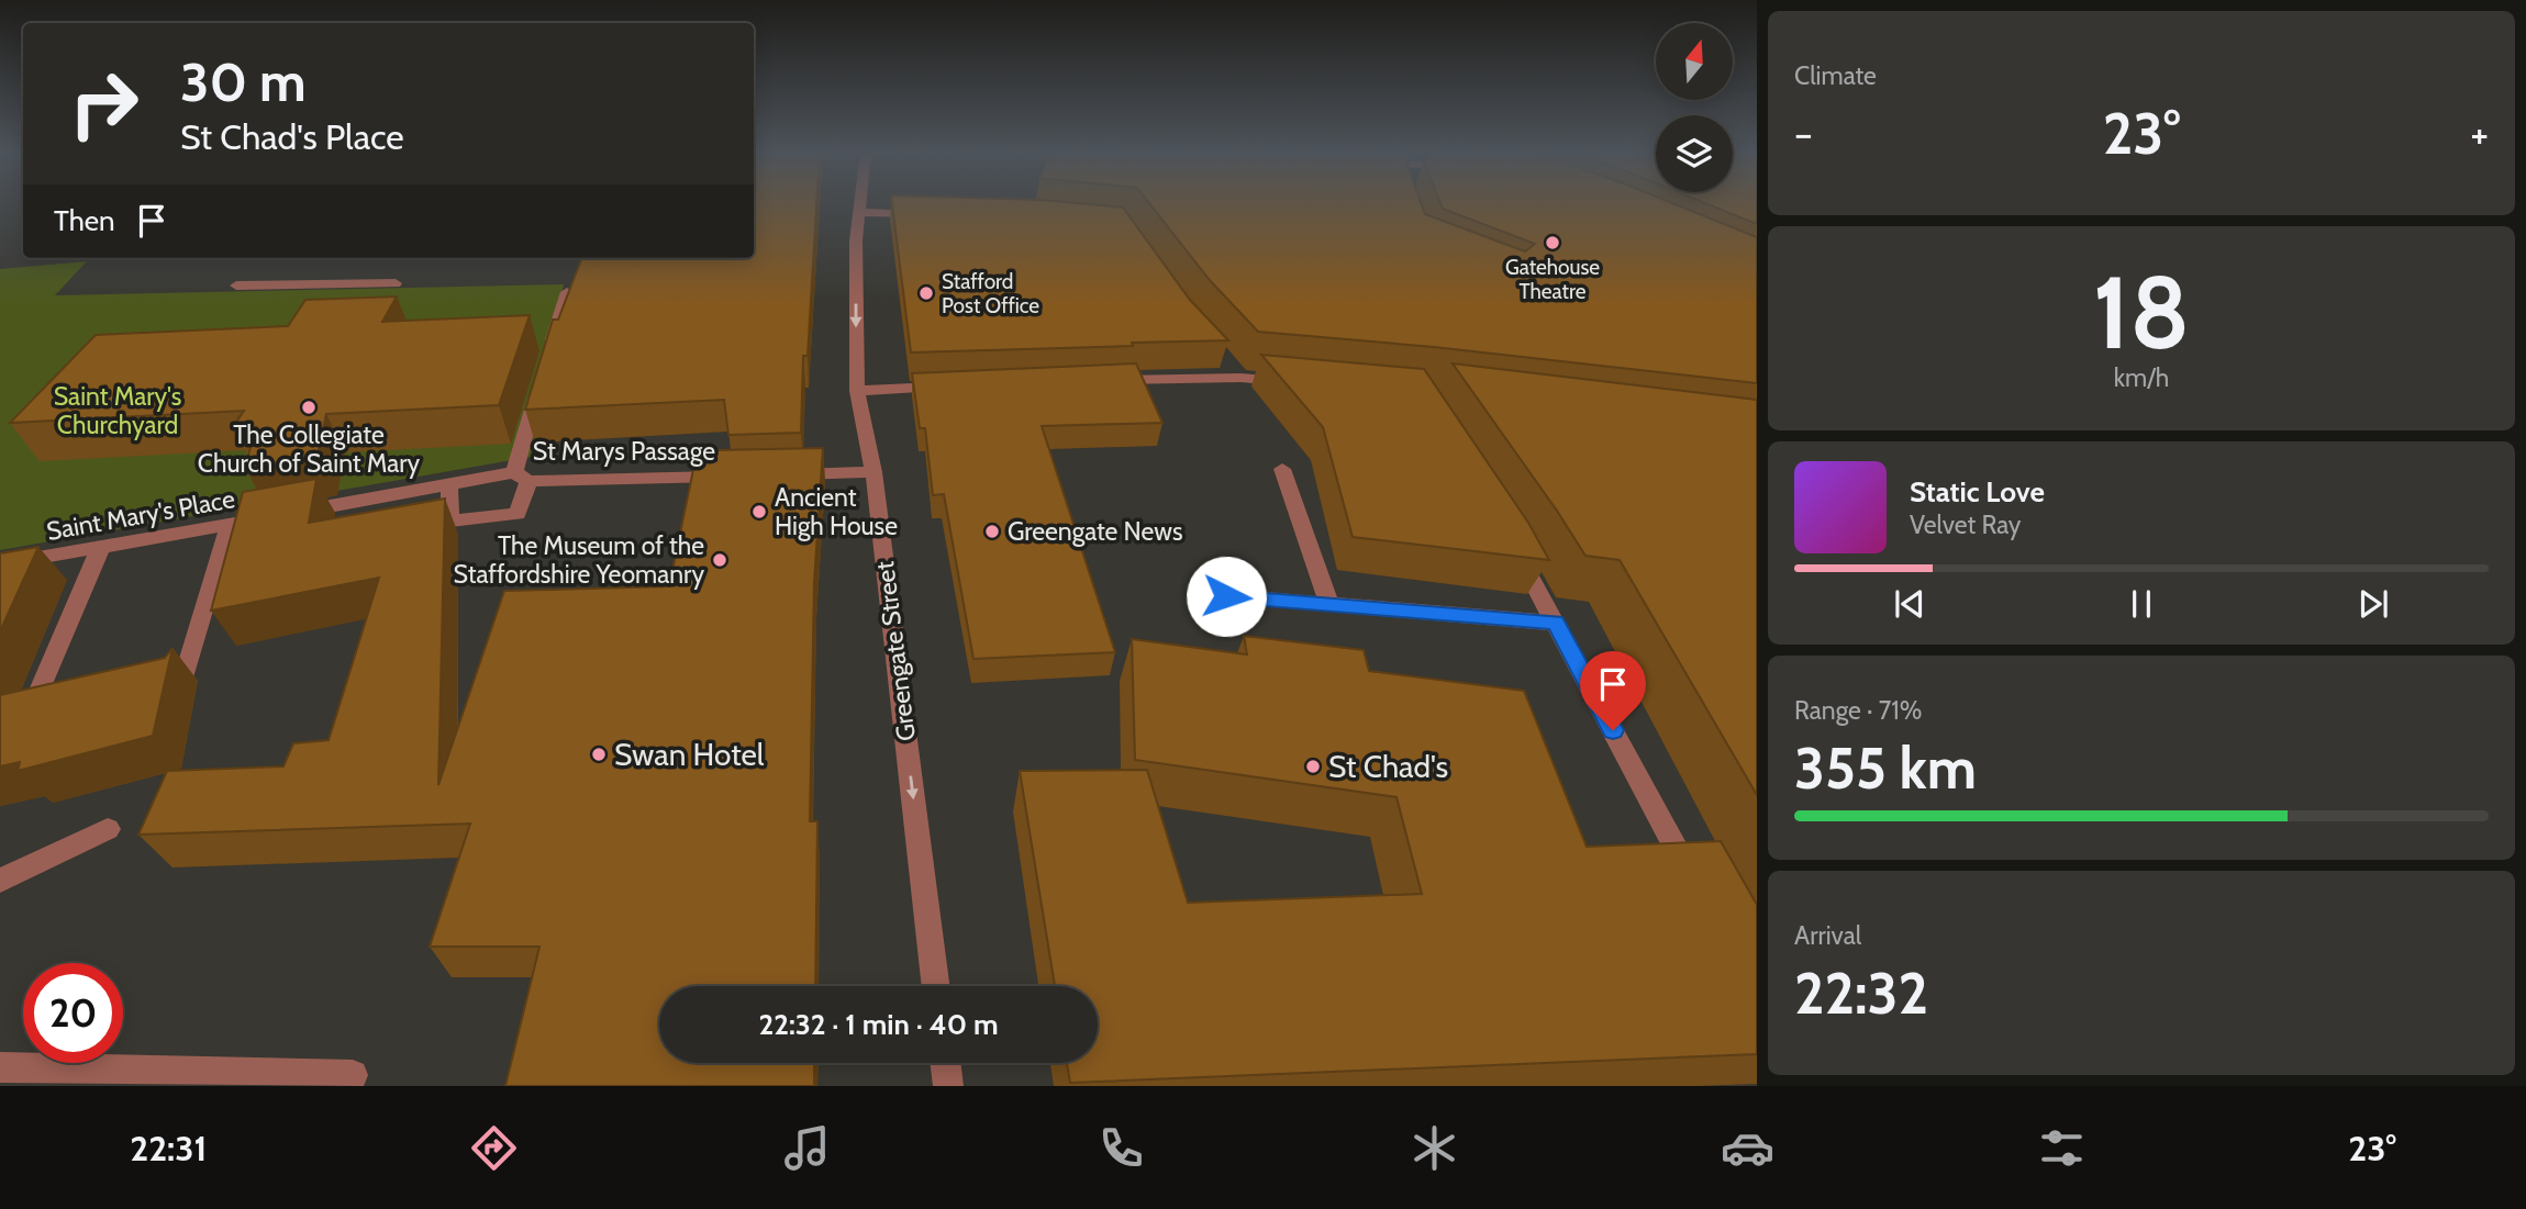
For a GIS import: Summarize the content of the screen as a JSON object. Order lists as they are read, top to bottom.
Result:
{
  "streets": {
    "street": ["St Marys Passage", "Saint Mary's Place", "Greengate Street"]
  },
  "crossings": [
    ["St Marys Passage", "Saint Mary's Place"]
  ],
  "one_way": ["Greengate Street"],
  "parks": ["Saint Mary's Churchyard"],
  "places": [
    "Gatehouse Theatre",
    "Stafford Post Office",
    "The Collegiate Church of Saint Mary",
    "Ancient High House",
    "Greengate News",
    "The Museum of the Staffordshire Yeomanry",
    "Swan Hotel",
    "St Chad's"
  ],
  "north": "top",
  "page": {
    "tile": [
      "Climate",
      ["18", "km/h"],
      ["Range · 71%", "355 km"],
      ["Arrival", "22:32"]
    ],
    "turn": ["30 m", "St Chad's Place"],
    "heat": ["−", "23°", "+"],
    "then": "Then",
    "song": ["Static Love", "Velvet Ray"],
    "limit": "20",
    "trip": "22:32 · 1 min · 40 m",
    "tabs": ["22:31", "23°"]
  }
}
